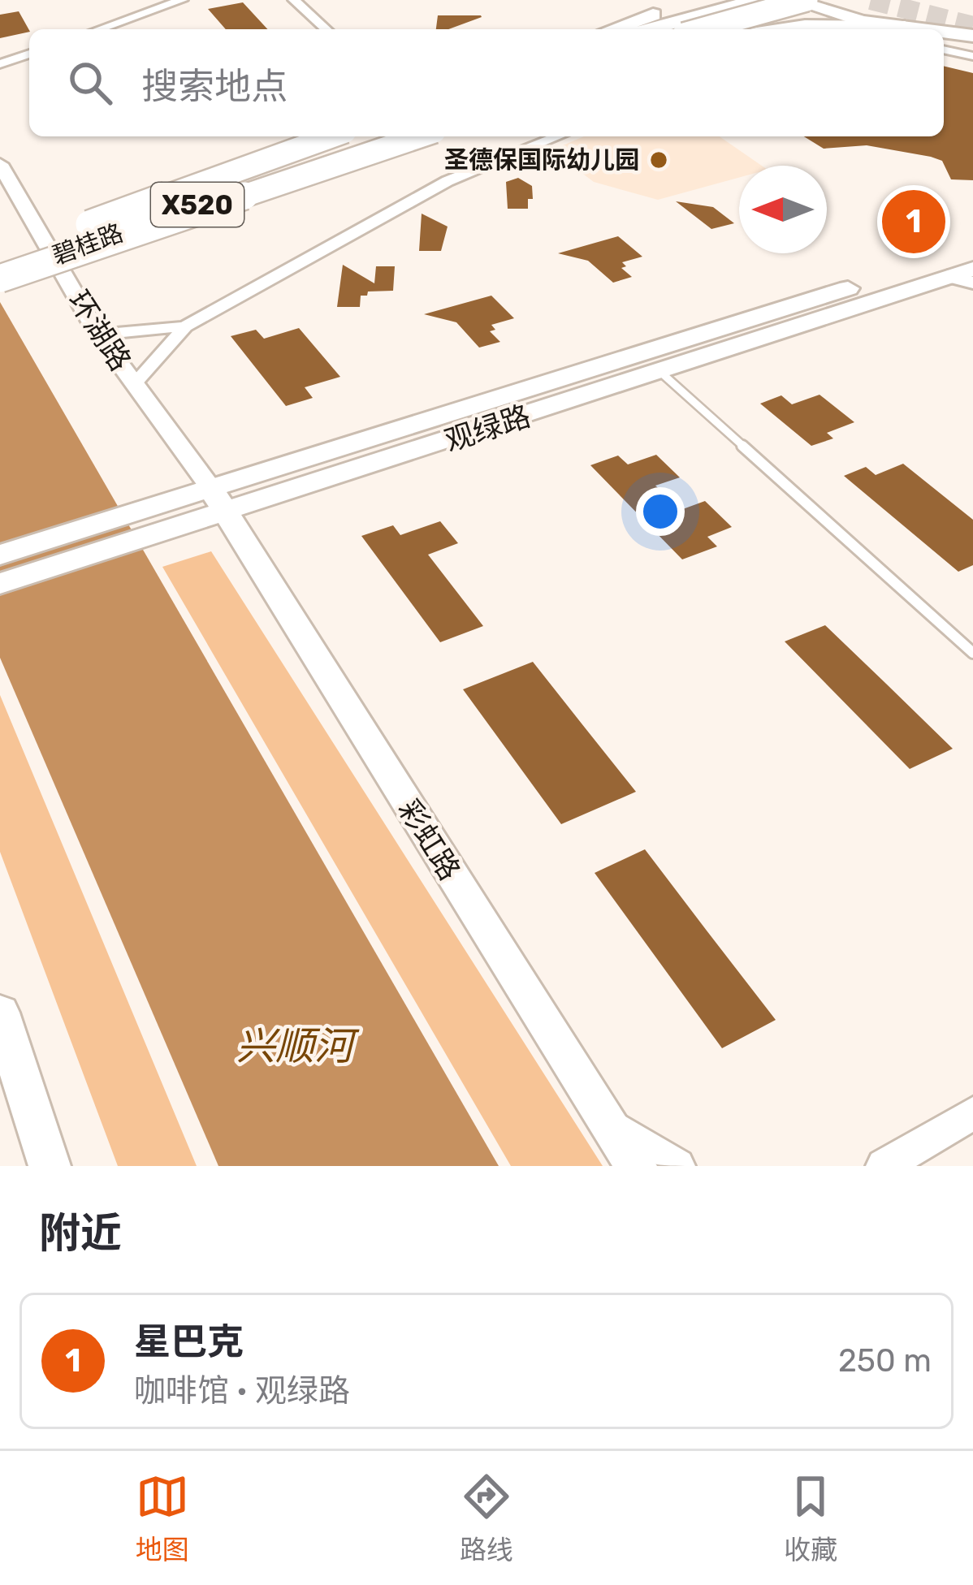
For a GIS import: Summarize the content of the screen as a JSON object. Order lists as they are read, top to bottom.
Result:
{
  "streets": {
    "highway": ["X520", "碧桂路"],
    "main road": ["观绿路", "彩虹路"],
    "street": ["环湖路"]
  },
  "crossings": [
    ["环湖路", "观绿路"],
    ["环湖路", "彩虹路"],
    ["观绿路", "彩虹路"]
  ],
  "water": ["兴顺河"],
  "places": ["圣德保国际幼儿园"],
  "north": "left",
  "page": {
    "search": "搜索地点",
    "pins": "1",
    "heading": "附近",
    "list": [
      {
        "mark": "1",
        "name": "星巴克",
        "note": "咖啡馆 · 观绿路",
        "value": "250 m"
      }
    ],
    "nav": ["地图", "路线", "收藏"]
  }
}
